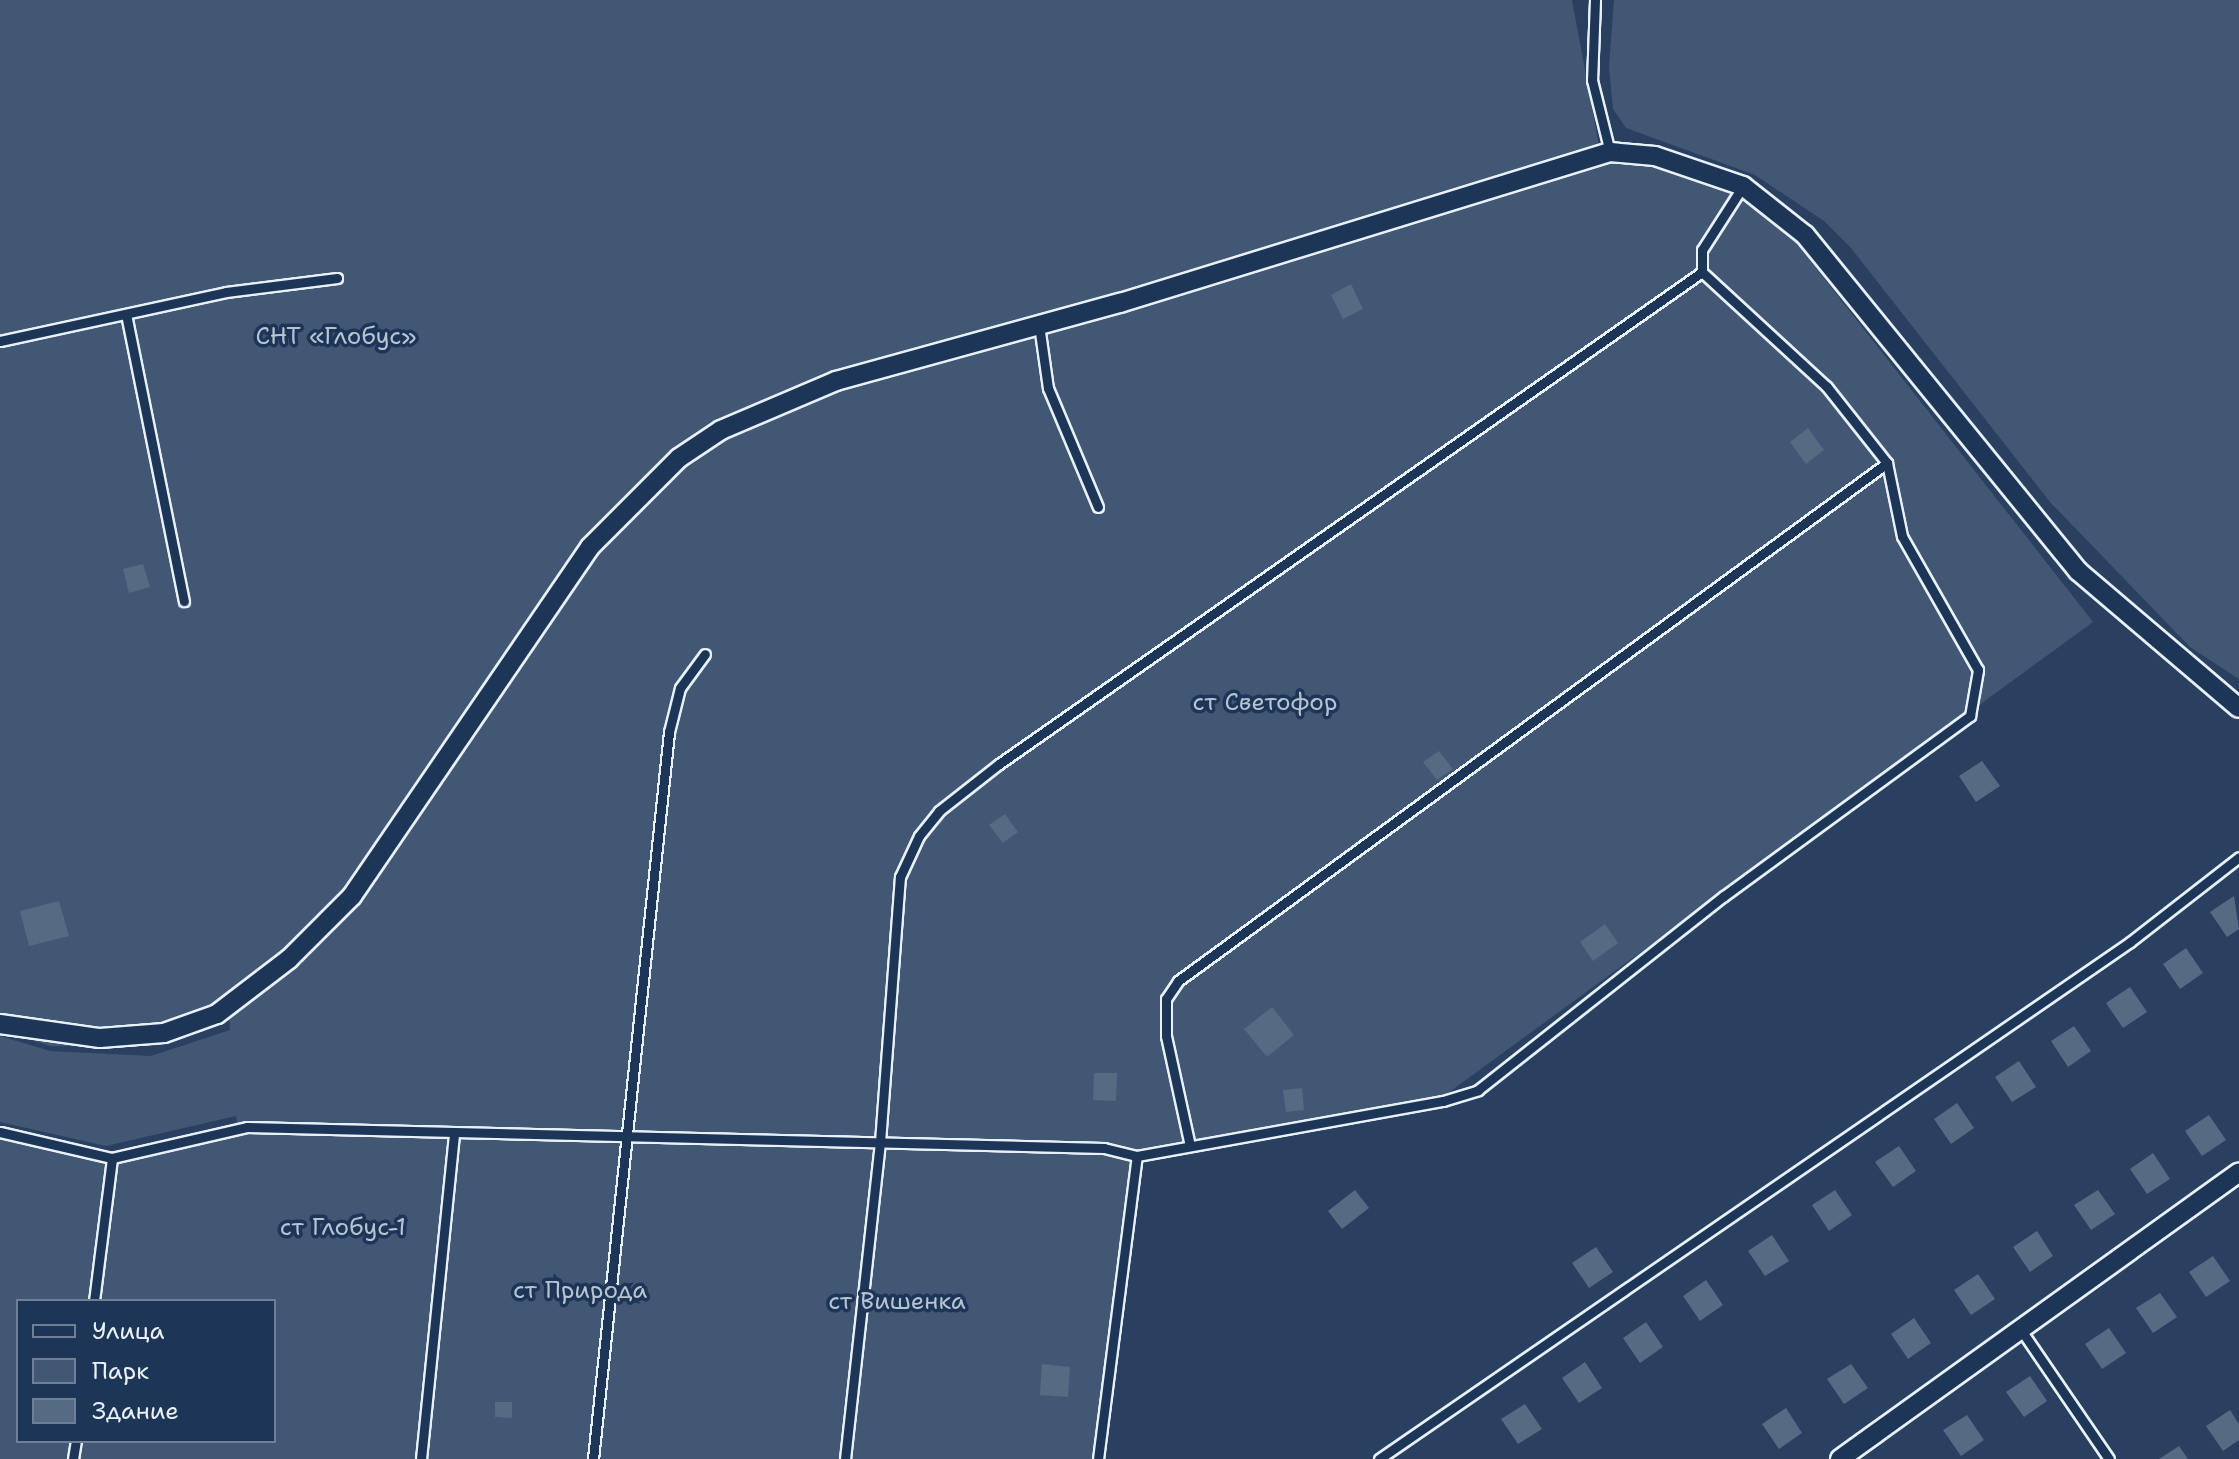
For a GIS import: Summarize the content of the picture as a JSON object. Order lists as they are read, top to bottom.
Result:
{
  "parks": [
    "СНТ «Глобус»",
    "ст Светофор",
    "ст Глобус-1",
    "ст Природа",
    "ст Вишенка"
  ],
  "legend": ["Улица", "Парк", "Здание"]
}
